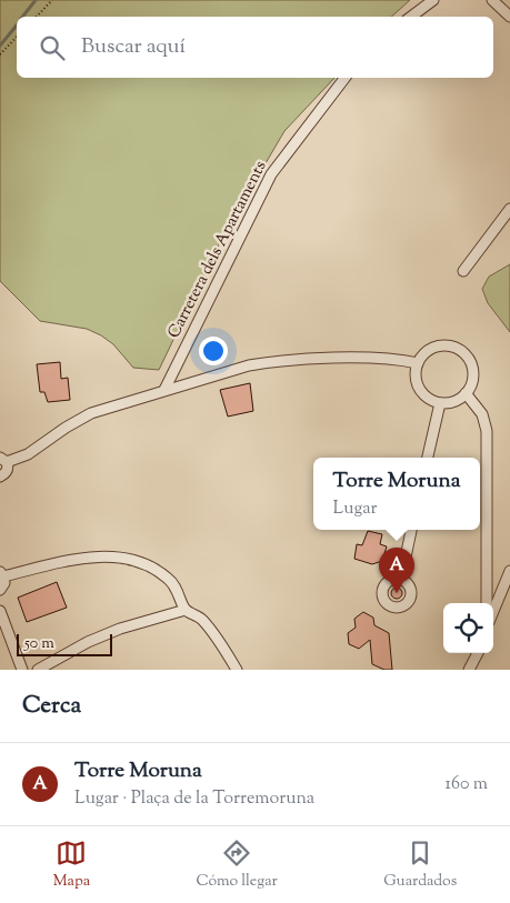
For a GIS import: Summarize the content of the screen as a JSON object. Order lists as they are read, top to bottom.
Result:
{
  "streets": {
    "street": ["Carretera dels Apartaments"]
  },
  "scale_bar": "50 m",
  "page": {
    "search": "Buscar aquí",
    "popup": ["Torre Moruna", "Lugar"],
    "pins": "A",
    "scale": "50 m",
    "heading": "Cerca",
    "list": [
      {
        "mark": "A",
        "name": "Torre Moruna",
        "note": "Lugar · Plaça de la Torremoruna",
        "value": "160 m"
      }
    ],
    "nav": ["Mapa", "Cómo llegar", "Guardados"]
  }
}
